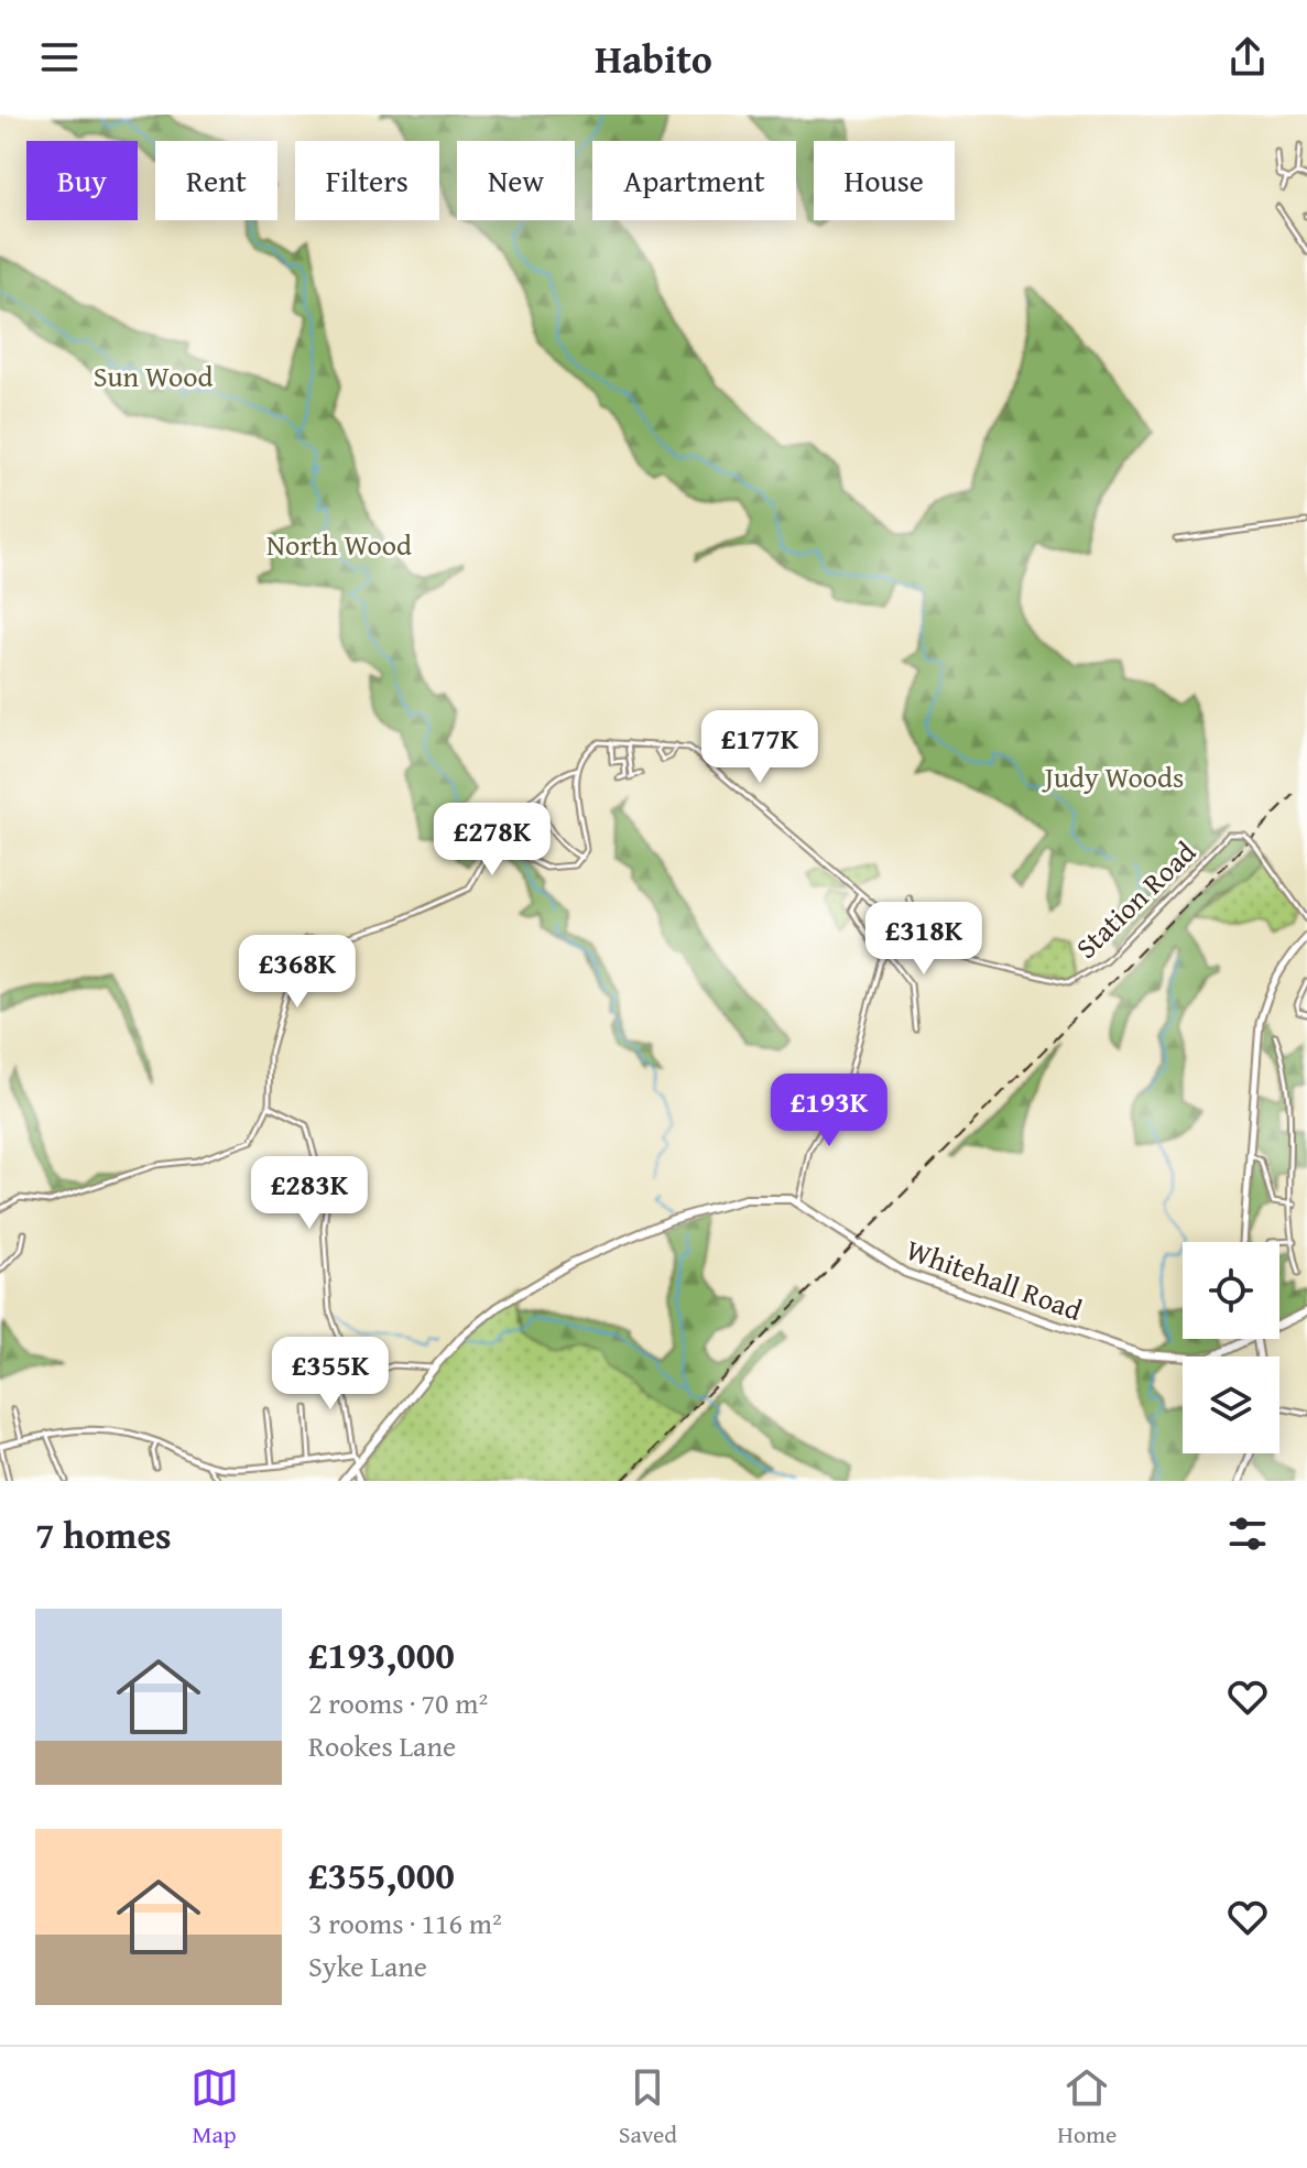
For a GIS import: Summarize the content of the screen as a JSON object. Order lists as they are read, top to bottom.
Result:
{
  "streets": {
    "highway": ["Whitehall Road"],
    "street": ["Station Road"]
  },
  "parks": ["Sun Wood", "North Wood", "Judy Woods"],
  "page": {
    "header": "Habito",
    "chip": [
      "Buy",
      "Rent",
      "Filters",
      "New",
      "Apartment",
      "House"
    ],
    "price": [
      "£177K",
      "£278K",
      "£318K",
      "£368K",
      "£193K",
      "£283K",
      "£355K"
    ],
    "heading": "7 homes",
    "list": [
      {
        "name": "£193,000",
        "note": "2 rooms · 70 m² · Rookes Lane"
      },
      {
        "name": "£355,000",
        "note": "3 rooms · 116 m² · Syke Lane"
      }
    ],
    "tabs": ["Map", "Saved", "Home"]
  }
}
